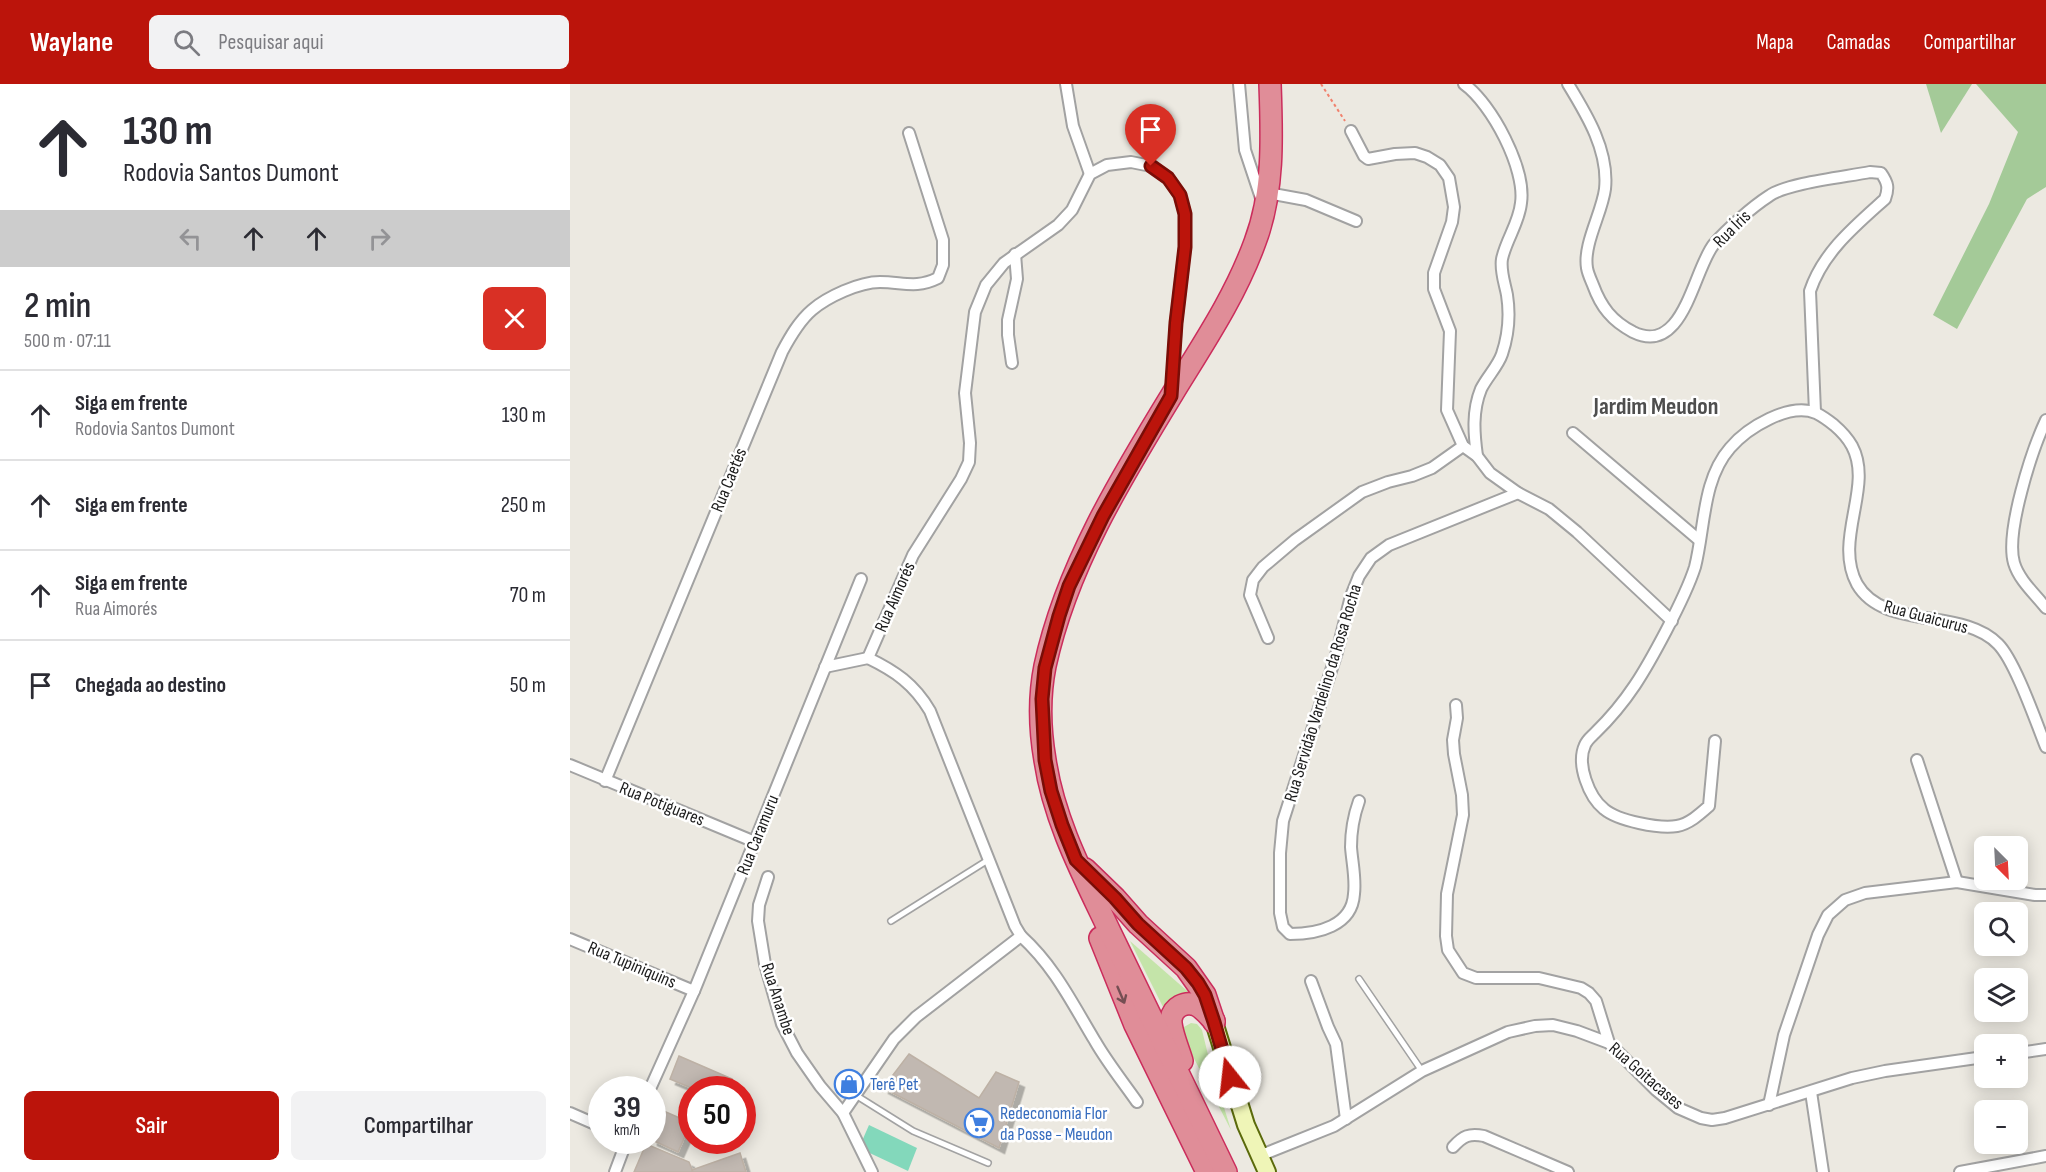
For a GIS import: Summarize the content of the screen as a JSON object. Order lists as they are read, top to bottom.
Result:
{
  "streets": {
    "street": [
      "Rua Íris",
      "Rua Caetés",
      "Rua Aimorés",
      "Rua Guaicurus",
      "Rua Servidão Vardelino da Rosa Rocha",
      "Rua Potiguares",
      "Rua Caramuru",
      "Rua Tupiniquins",
      "Rua Anambe",
      "Rua Goitacases"
    ]
  },
  "crossings": [
    ["Rua Íris", "Rua Guaicurus"],
    ["Rua Caetés", "Rua Potiguares"],
    ["Rua Potiguares", "Rua Caramuru"],
    ["Rua Caramuru", "Rua Tupiniquins"]
  ],
  "districts": ["Jardim Meudon"],
  "places": {
    "shop": ["Terê Pet"],
    "supermarket": ["Redeconomia Flor da Posse - Meudon"]
  },
  "north": "bottom right",
  "page": {
    "header": "Waylane",
    "search": "Pesquisar aqui",
    "nav": ["Mapa", "Camadas", "Compartilhar"],
    "turn": ["130 m", "Rodovia Santos Dumont"],
    "heading": ["2 min", "500 m · 07:11"],
    "list": [
      {
        "name": "Siga em frente",
        "note": "Rodovia Santos Dumont",
        "value": "130 m"
      },
      {
        "name": "Siga em frente",
        "value": "250 m"
      },
      {
        "name": "Siga em frente",
        "note": "Rua Aimorés",
        "value": "70 m"
      },
      {
        "name": "Chegada ao destino",
        "value": "50 m"
      }
    ],
    "map_buttons": ["+", "−"],
    "speed": "39 km/h",
    "limit": "50",
    "buttons": ["Sair", "Compartilhar"]
  }
}
